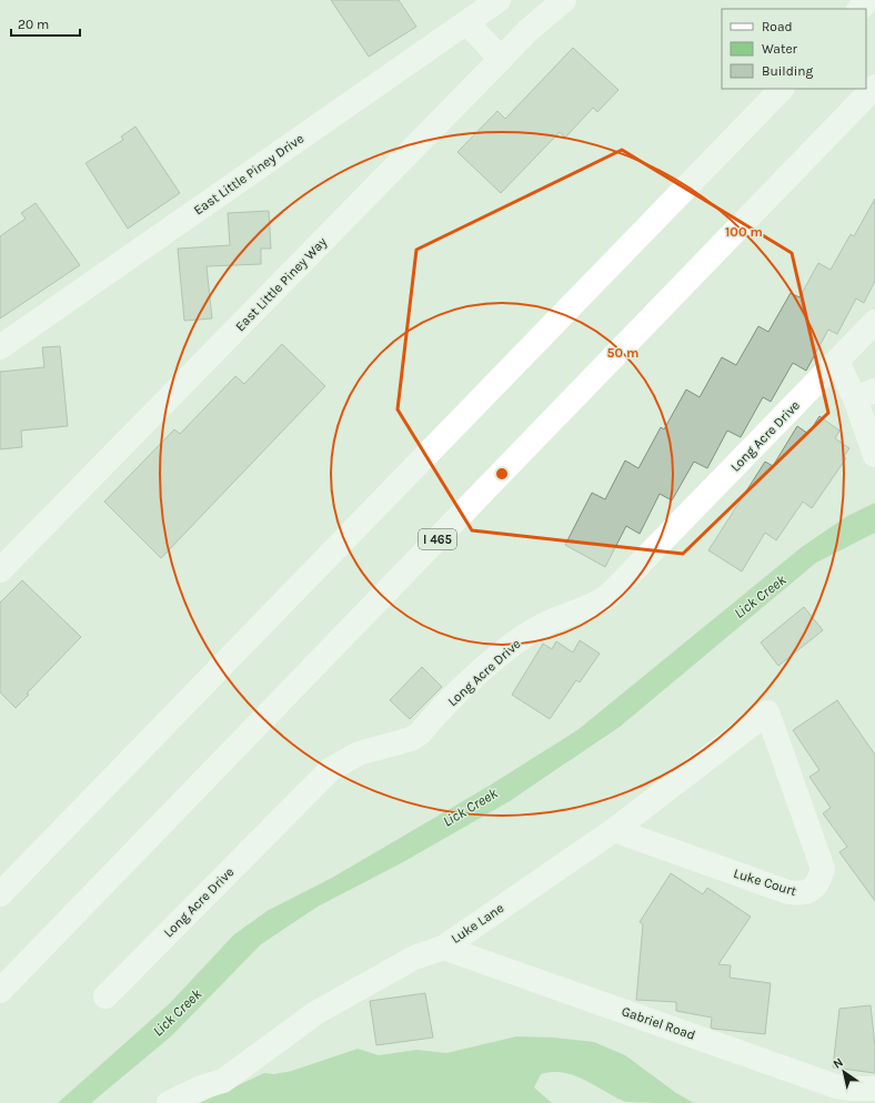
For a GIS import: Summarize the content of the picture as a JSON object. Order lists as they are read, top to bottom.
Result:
{
  "streets": {
    "main road": [
      "East Little Piney Drive",
      "East Little Piney Way",
      "Long Acre Drive",
      "I 465",
      "Luke Court",
      "Luke Lane",
      "Gabriel Road"
    ]
  },
  "crossings": [
    ["Luke Court", "Luke Lane"],
    ["Luke Lane", "Gabriel Road"]
  ],
  "water": ["Lick Creek"],
  "legend": ["Road", "Water", "Building"],
  "scale_bar": "20 m",
  "north": "top left",
  "rings": ["100 m", "50 m"]
}
